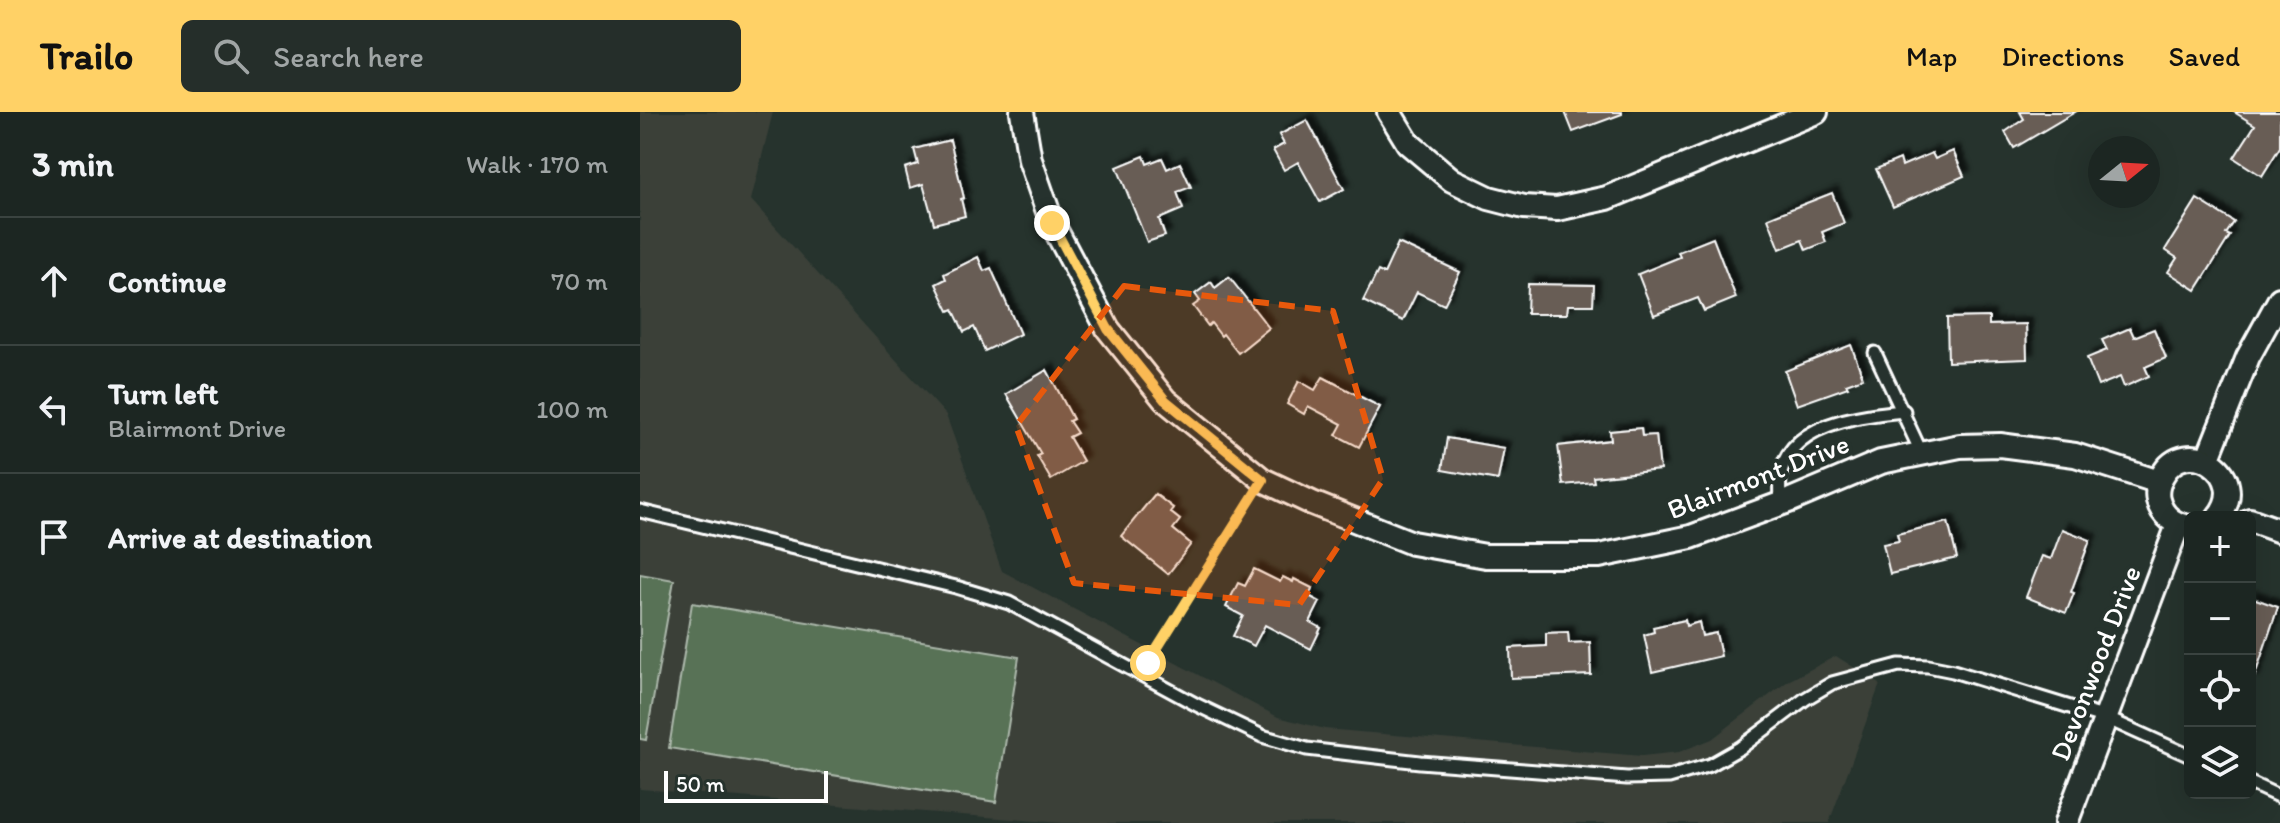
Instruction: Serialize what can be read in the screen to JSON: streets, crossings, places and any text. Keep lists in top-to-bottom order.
{
  "streets": {
    "street": ["Blairmont Drive", "Devonwood Drive"]
  },
  "scale_bar": "50 m",
  "north": "right",
  "page": {
    "header": "Trailo",
    "search": "Search here",
    "nav": ["Map", "Directions", "Saved"],
    "heading": ["3 min", "Walk · 170 m"],
    "list": [
      ["Continue", "70 m"],
      ["Turn left", "Blairmont Drive", "100 m"],
      "Arrive at destination"
    ],
    "map_buttons": ["+", "−"],
    "scale": "50 m"
  }
}
